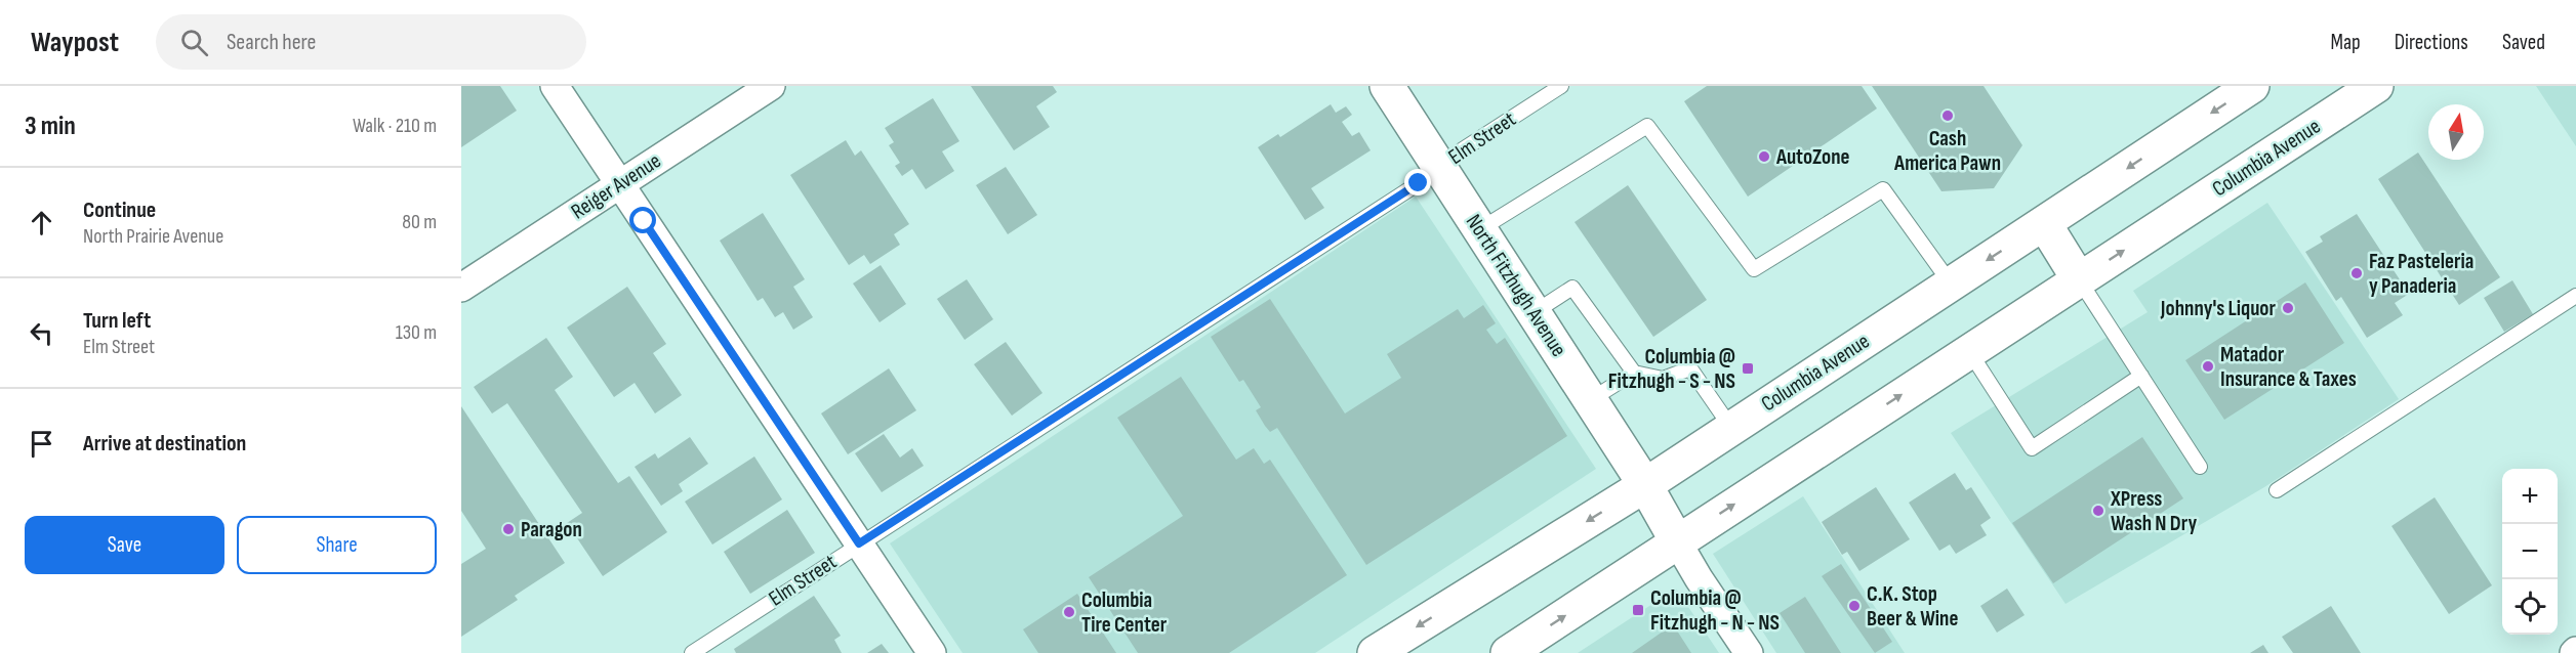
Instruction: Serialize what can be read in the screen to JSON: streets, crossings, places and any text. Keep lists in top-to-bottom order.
{
  "streets": {
    "main road": ["Columbia Avenue", "North Fitzhugh Avenue"],
    "street": ["Reiger Avenue"],
    "lane": ["Elm Street"]
  },
  "crossings": [
    ["Elm Street", "North Fitzhugh Avenue"],
    ["Columbia Avenue", "North Fitzhugh Avenue"]
  ],
  "places": {
    "other": [
      "Cash America Pawn",
      "AutoZone",
      "Faz Pasteleria y Panaderia",
      "Johnny's Liquor",
      "Matador Insurance & Taxes",
      "XPress Wash N Dry",
      "Paragon",
      "C.K. Stop Beer & Wine",
      "Columbia Tire Center"
    ],
    "transit": ["Columbia @ Fitzhugh - S - NS", "Columbia @ Fitzhugh - N - NS"]
  },
  "north": "top",
  "page": {
    "header": "Waypost",
    "search": "Search here",
    "nav": ["Map", "Directions", "Saved"],
    "heading": ["3 min", "Walk · 210 m"],
    "list": [
      ["Continue", "North Prairie Avenue", "80 m"],
      ["Turn left", "Elm Street", "130 m"],
      "Arrive at destination"
    ],
    "map_buttons": ["+", "−"],
    "buttons": ["Save", "Share"]
  }
}
